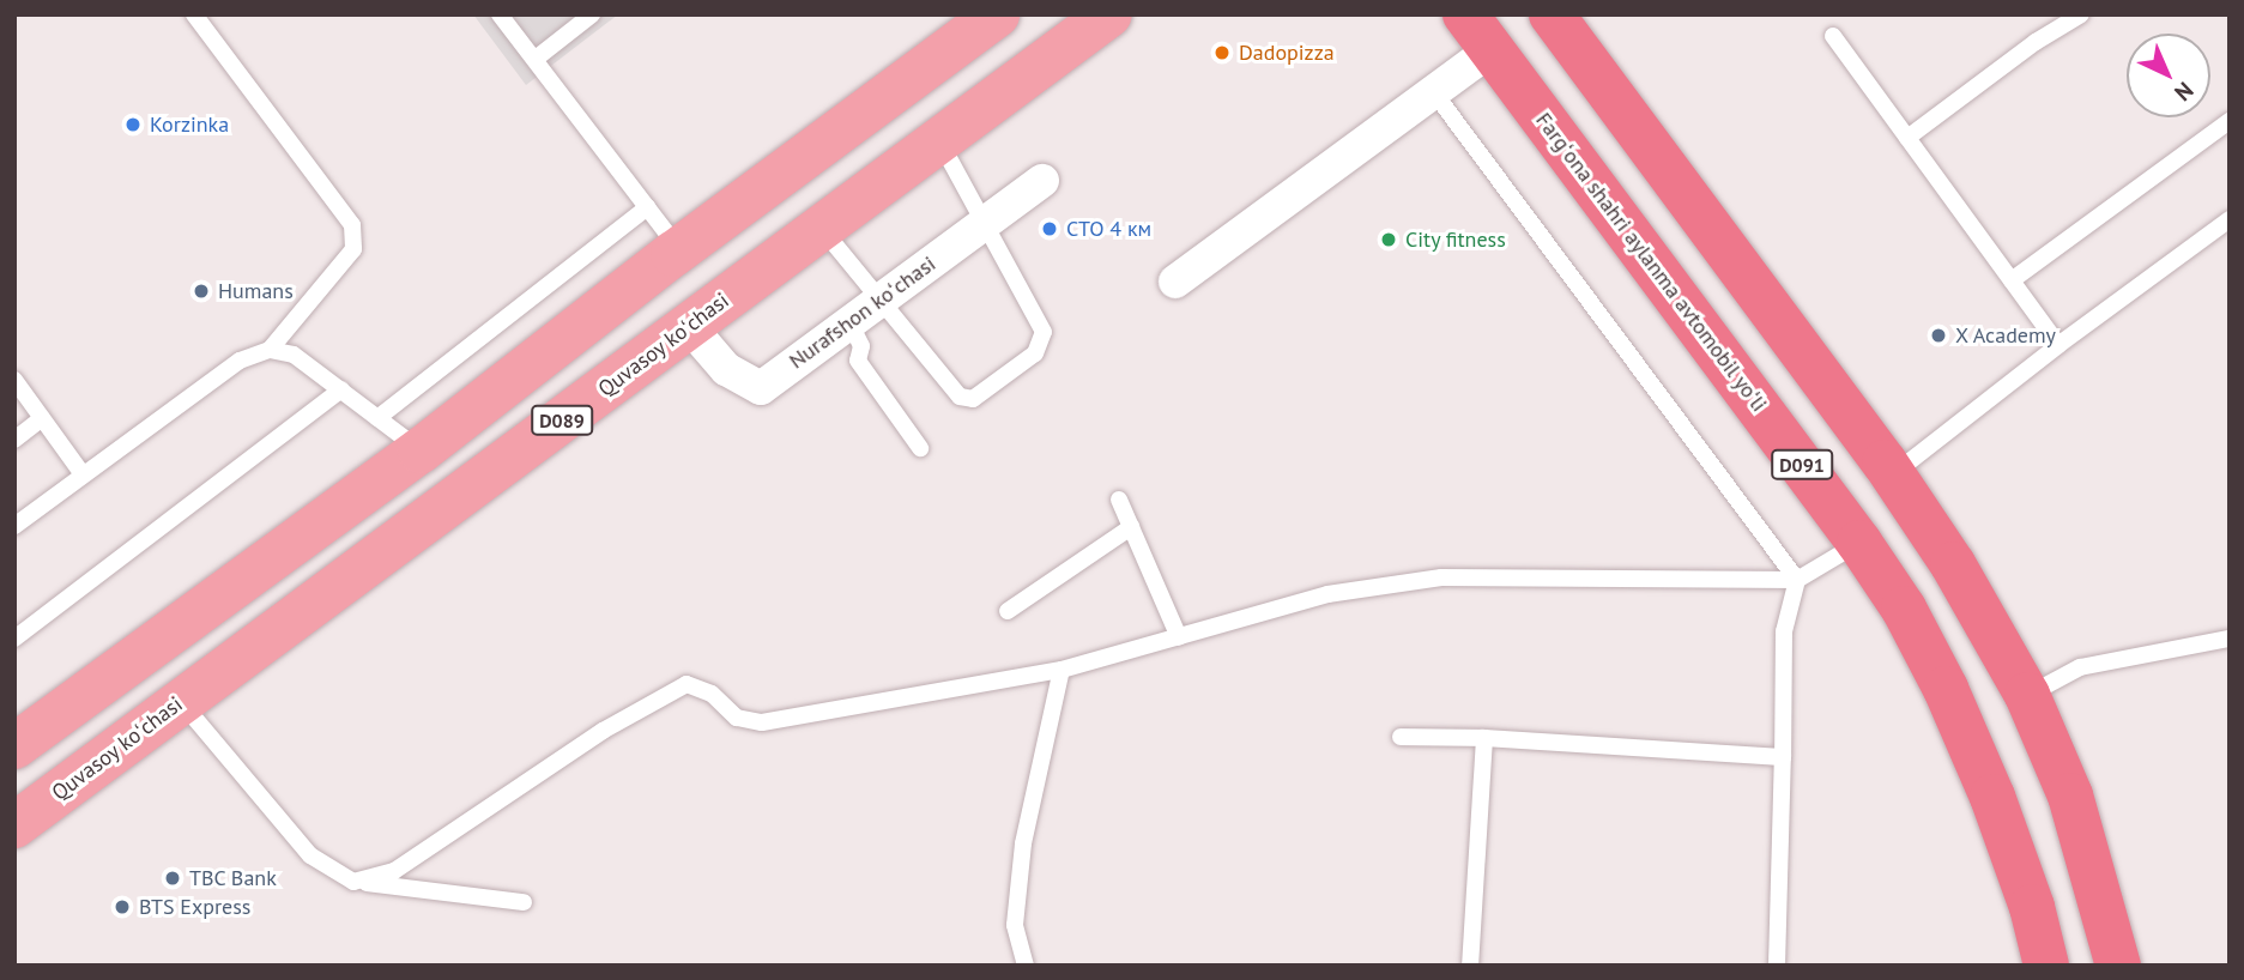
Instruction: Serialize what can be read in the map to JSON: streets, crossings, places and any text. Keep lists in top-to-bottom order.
{
  "streets": {
    "highway": ["Fargʻona shahri aylanma avtomobil yoʻli", "D091"],
    "main road": ["Quvasoy koʻchasi", "D089"],
    "street": ["Nurafshon koʻchasi"]
  },
  "crossings": [
    ["Nurafshon koʻchasi", "Quvasoy koʻchasi"]
  ],
  "places": [
    "Dadopizza",
    "Korzinka",
    "СТО 4 км",
    "City fitness",
    "Humans",
    "X Academy",
    "TBC Bank",
    "BTS Express"
  ],
  "north": "bottom right"
}
